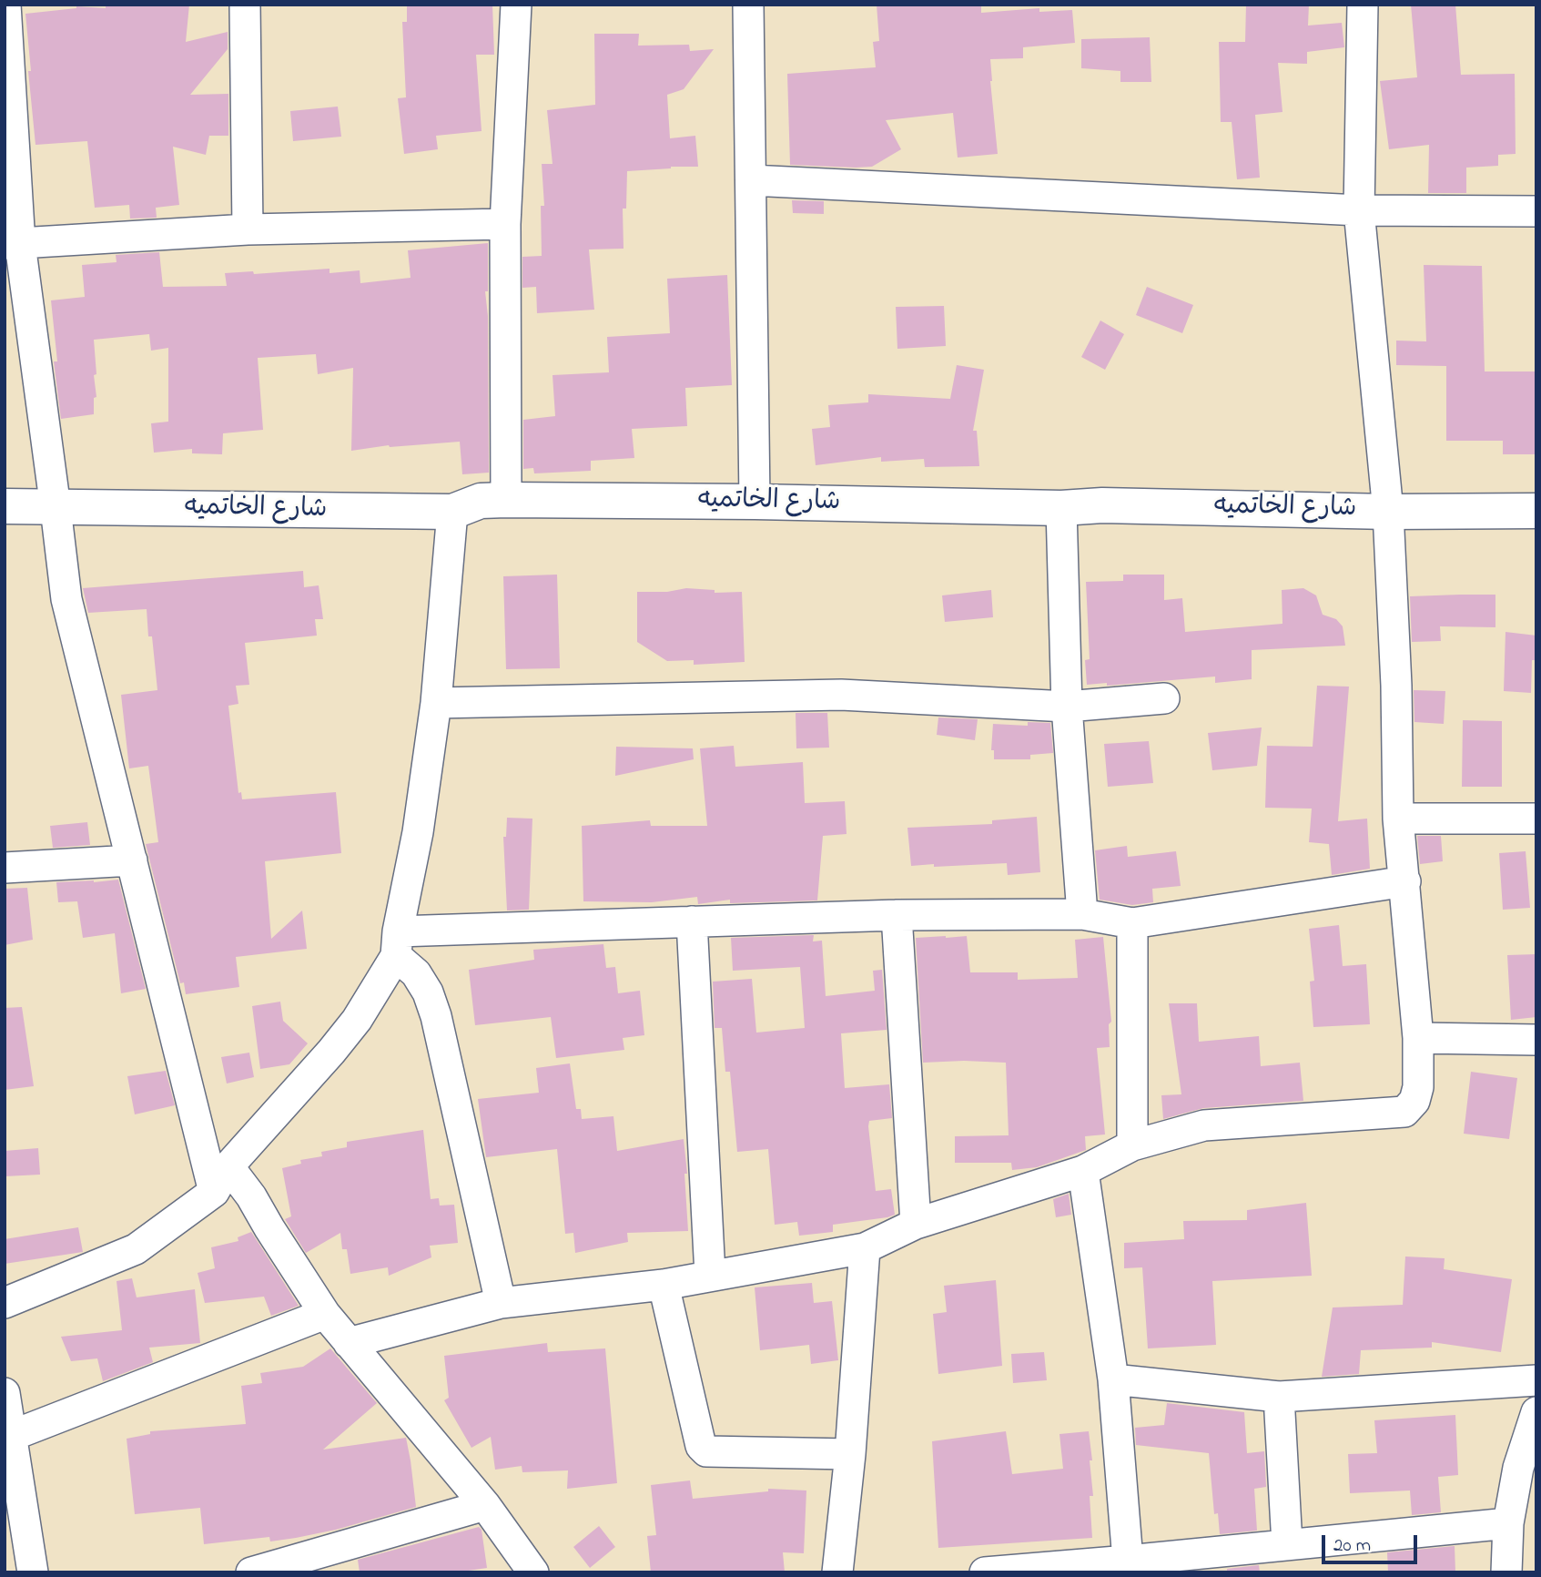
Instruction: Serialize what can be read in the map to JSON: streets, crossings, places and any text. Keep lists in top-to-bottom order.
{
  "streets": {
    "street": ["شارع الخاتميه"]
  },
  "scale_bar": "20 m"
}
